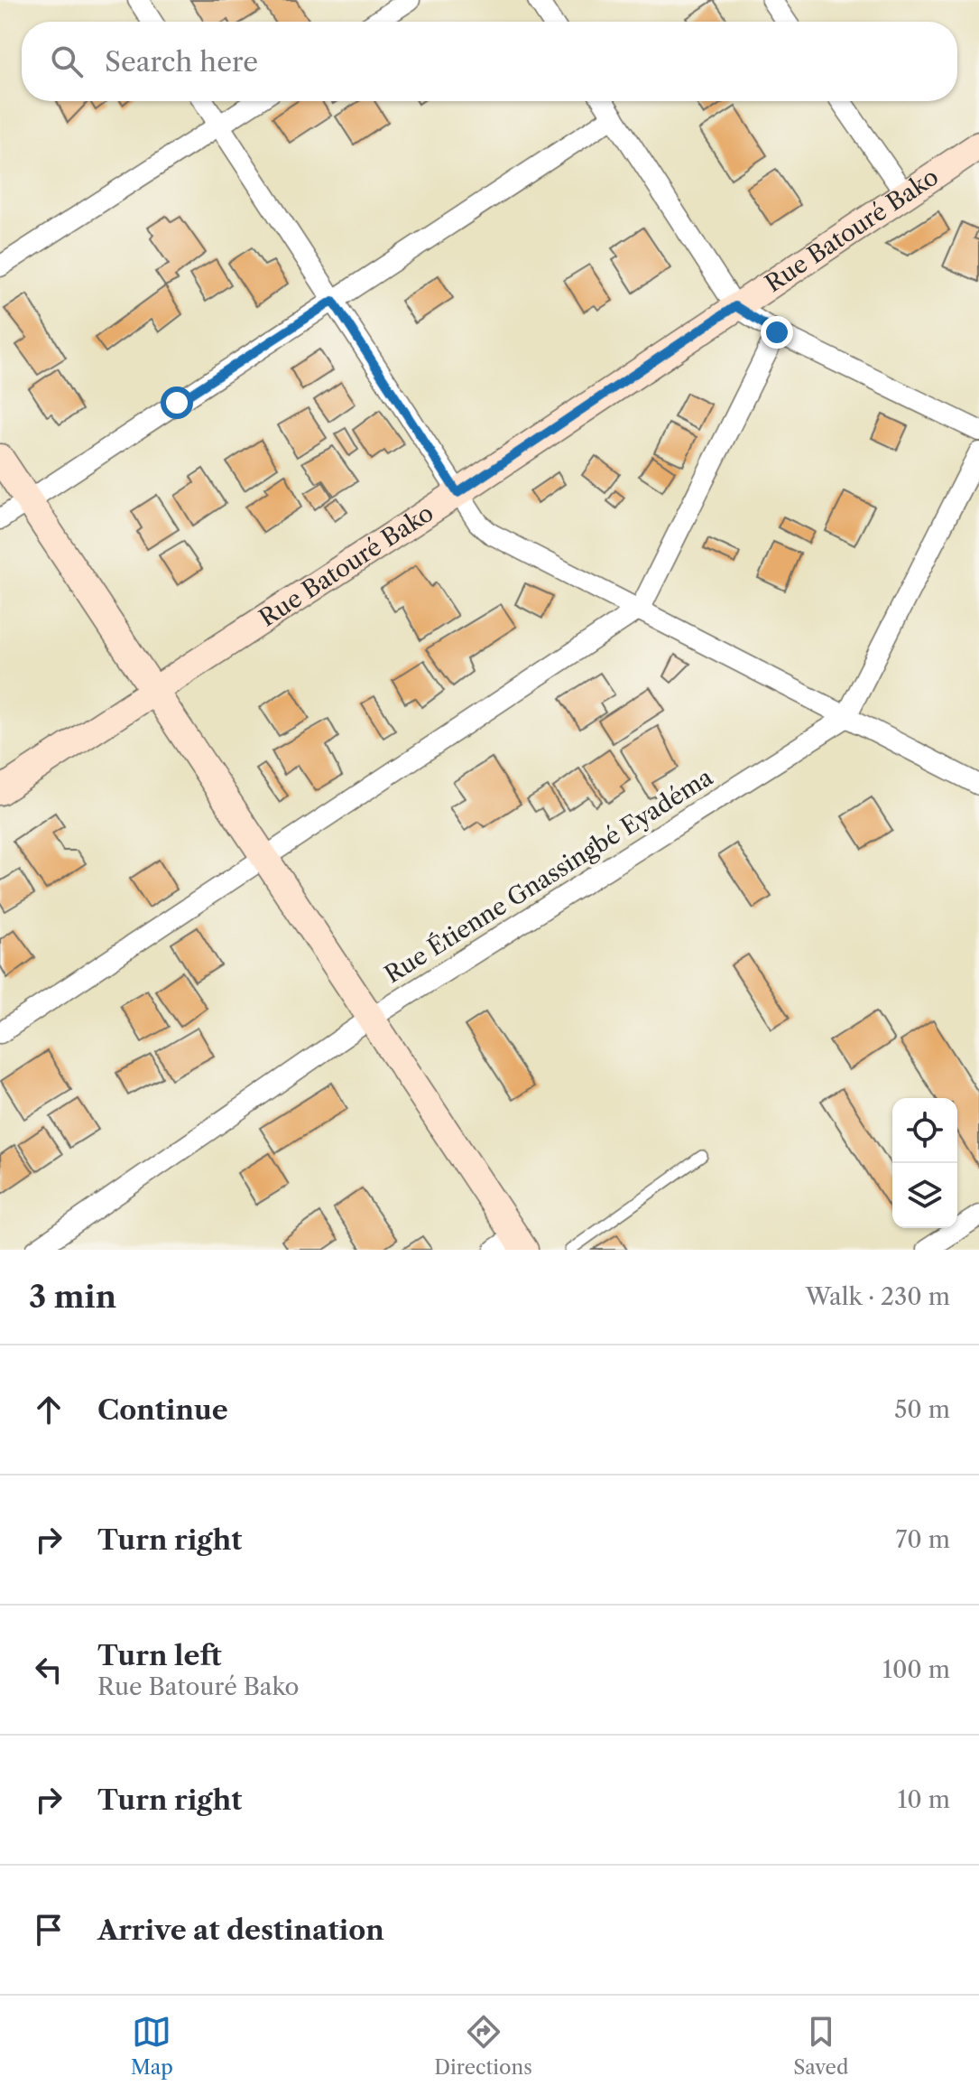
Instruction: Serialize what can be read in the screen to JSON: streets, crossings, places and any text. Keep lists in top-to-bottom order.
{
  "streets": {
    "main road": ["Rue Batouré Bako"],
    "street": ["Rue Étienne Gnassingbé Eyadéma"]
  },
  "page": {
    "search": "Search here",
    "heading": ["3 min", "Walk · 230 m"],
    "list": [
      ["Continue", "50 m"],
      ["Turn right", "70 m"],
      ["Turn left", "Rue Batouré Bako", "100 m"],
      ["Turn right", "10 m"],
      "Arrive at destination"
    ],
    "nav": ["Map", "Directions", "Saved"]
  }
}
